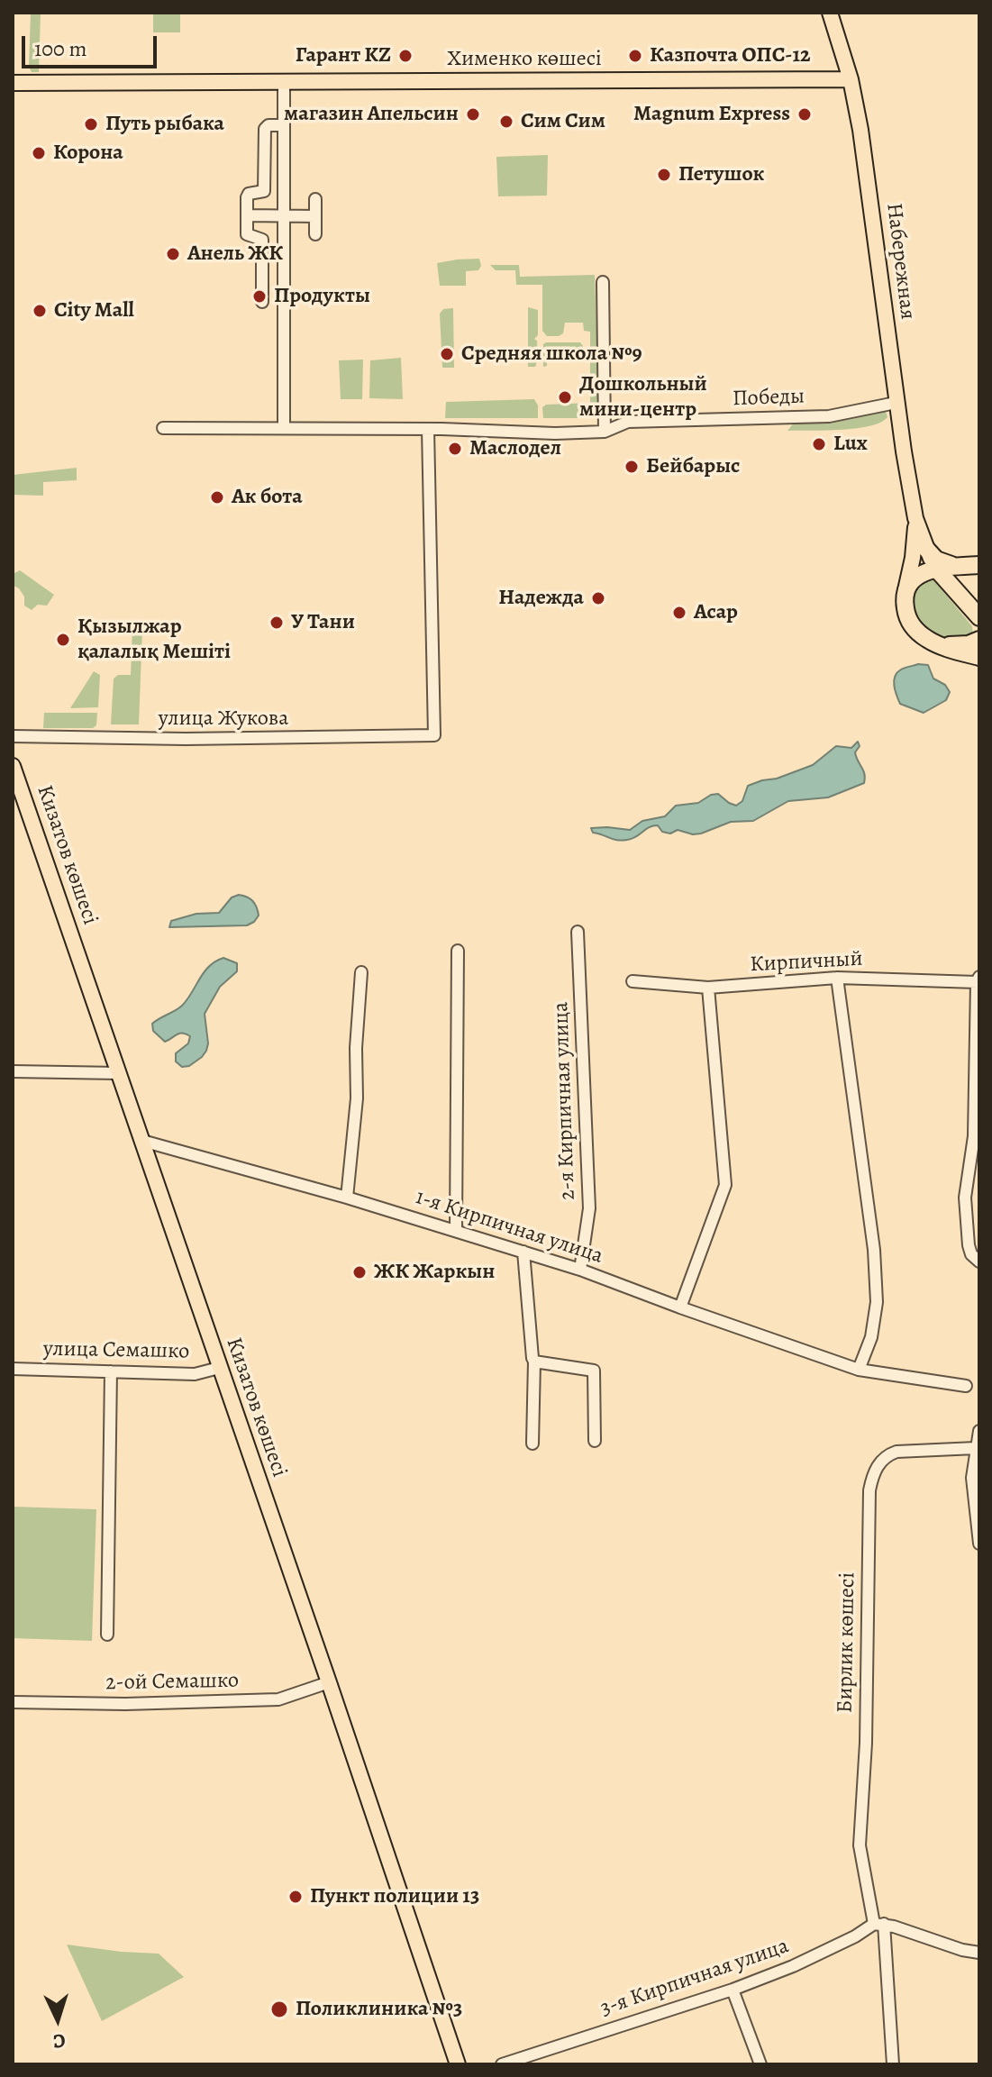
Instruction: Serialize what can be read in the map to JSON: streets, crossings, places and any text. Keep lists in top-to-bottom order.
{
  "streets": {
    "main road": ["Хименко көшесі", "Набережная", "Кизатов көшесі"],
    "street": [
      "Победы",
      "улица Жукова",
      "Кирпичный",
      "2-я Кирпичная улица",
      "1-я Кирпичная улица",
      "улица Семашко",
      "Бирлик көшесі",
      "2-ой Семашко",
      "3-я Кирпичная улица"
    ]
  },
  "crossings": [
    ["Хименко көшесі", "Набережная"],
    ["Набережная", "Победы"],
    ["Победы", "улица Жукова"],
    ["Кизатов көшесі", "1-я Кирпичная улица"],
    ["Кизатов көшесі", "улица Семашко"],
    ["Кизатов көшесі", "2-ой Семашко"],
    ["2-я Кирпичная улица", "1-я Кирпичная улица"],
    ["Бирлик көшесі", "3-я Кирпичная улица"]
  ],
  "places": [
    "Гарант KZ",
    "Казпочта ОПС-12",
    "магазин Апельсин",
    "Magnum Express",
    "Сим Сим",
    "Путь рыбака",
    "Корона",
    "Петушок",
    "Анель ЖК",
    "Продукты",
    "City Mall",
    "Средняя школа №9",
    "Дошкольный мини-центр",
    "Lux",
    "Маслодел",
    "Бейбарыс",
    "Ак бота",
    "Надежда",
    "Асар",
    "У Тани",
    "Қызылжар қалалық Мешіті",
    "ЖК Жаркын",
    "Пункт полиции 13",
    "Поликлиника №3"
  ],
  "scale_bar": "100 m",
  "north": "bottom"
}
